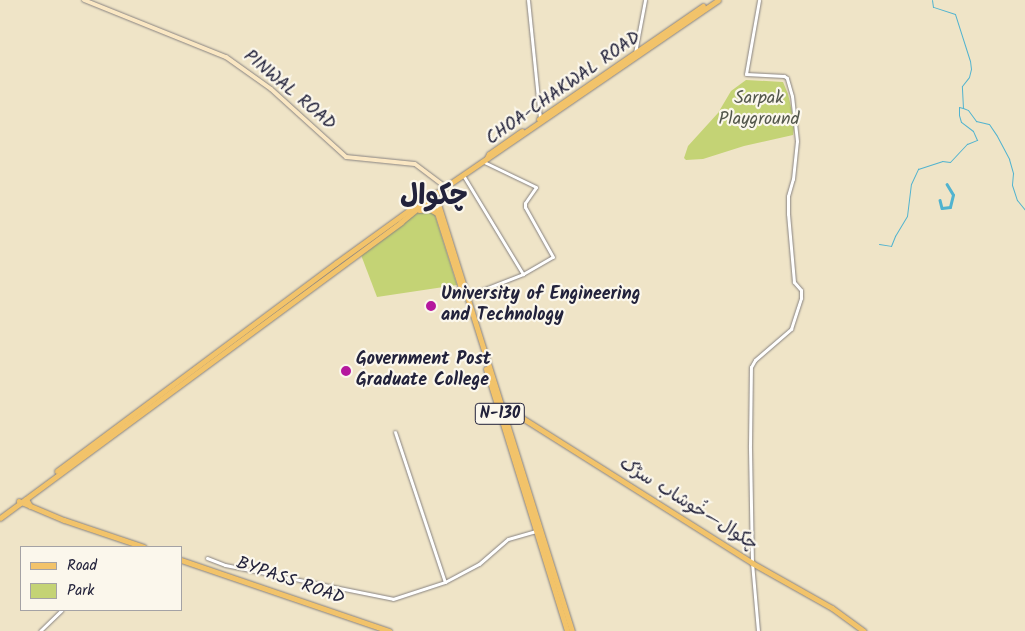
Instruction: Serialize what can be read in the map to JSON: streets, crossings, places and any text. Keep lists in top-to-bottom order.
{
  "streets": {
    "highway": ["CHOA-CHAKWAL ROAD", "N-130", "چکوال—خُوشاب سڑک"],
    "main road": ["PINWAL ROAD", "BYPASS ROAD"]
  },
  "crossings": [
    ["CHOA-CHAKWAL ROAD", "PINWAL ROAD"],
    ["CHOA-CHAKWAL ROAD", "N-130"],
    ["N-130", "چکوال—خُوشاب سڑک"]
  ],
  "districts": ["چکوال"],
  "parks": ["Sarpak Playground"],
  "places": ["University of Engineering and Technology", "Government Post Graduate College"],
  "legend": ["Road", "Park"]
}
